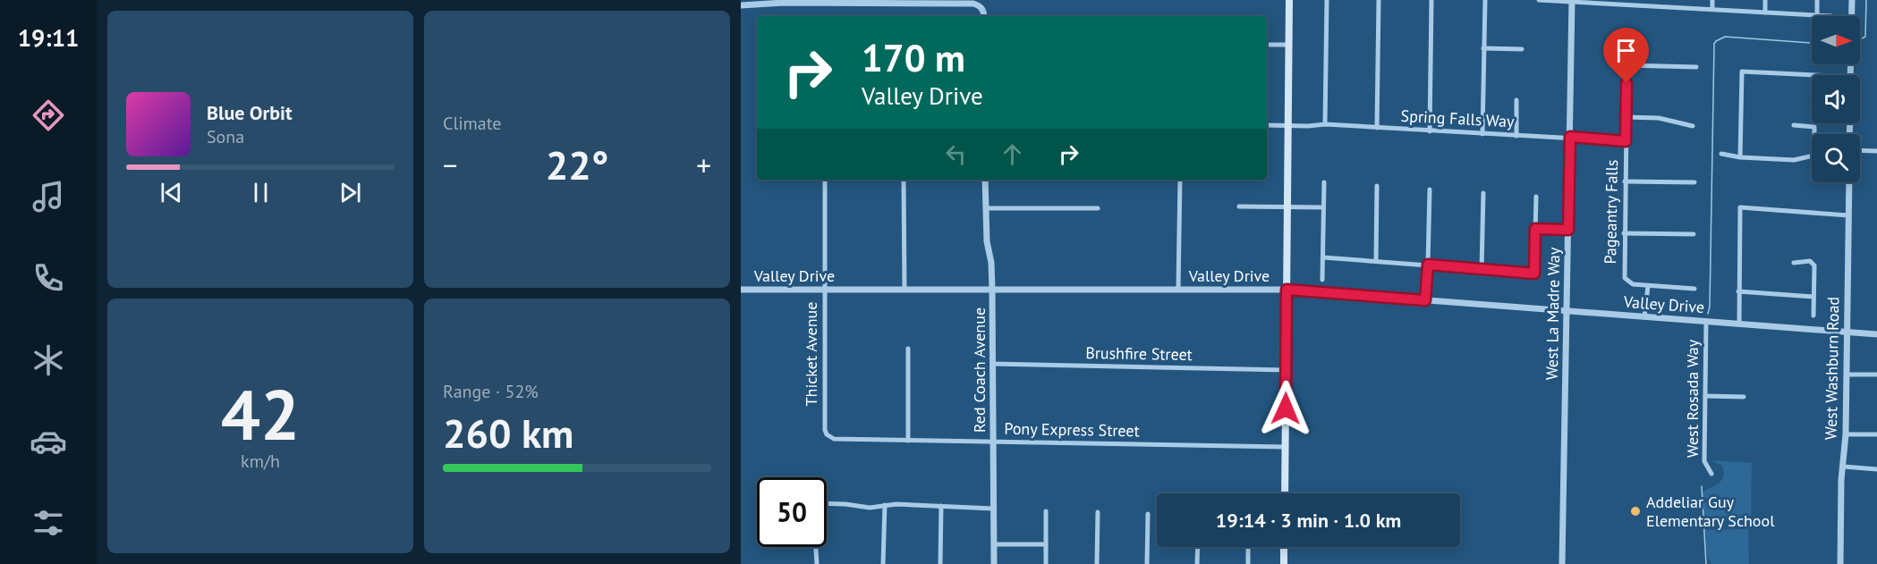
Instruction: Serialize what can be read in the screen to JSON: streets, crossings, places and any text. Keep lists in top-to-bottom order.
{
  "streets": {
    "street": [
      "Spring Falls Way",
      "Pageantry Falls",
      "Valley Drive",
      "West La Madre Way",
      "Thicket Avenue",
      "Brushfire Street",
      "West Washburn Road",
      "Red Coach Avenue",
      "West Rosada Way",
      "Pony Express Street"
    ]
  },
  "crossings": [
    ["Spring Falls Way", "Pageantry Falls"],
    ["Spring Falls Way", "West La Madre Way"],
    ["Valley Drive", "West La Madre Way"],
    ["Valley Drive", "Thicket Avenue"],
    ["Valley Drive", "West Washburn Road"],
    ["Valley Drive", "Red Coach Avenue"],
    ["Valley Drive", "West Rosada Way"],
    ["Thicket Avenue", "Pony Express Street"],
    ["Brushfire Street", "Red Coach Avenue"],
    ["Red Coach Avenue", "Pony Express Street"]
  ],
  "places": ["Addeliar Guy Elementary School"],
  "north": "right",
  "page": {
    "tabs": "19:11",
    "tile": [
      "Climate",
      ["42", "km/h"],
      ["Range · 52%", "260 km"]
    ],
    "turn": ["170 m", "Valley Drive"],
    "song": ["Blue Orbit", "Sona"],
    "heat": ["−", "22°", "+"],
    "limit": "50",
    "trip": "19:14 · 3 min · 1.0 km"
  }
}
